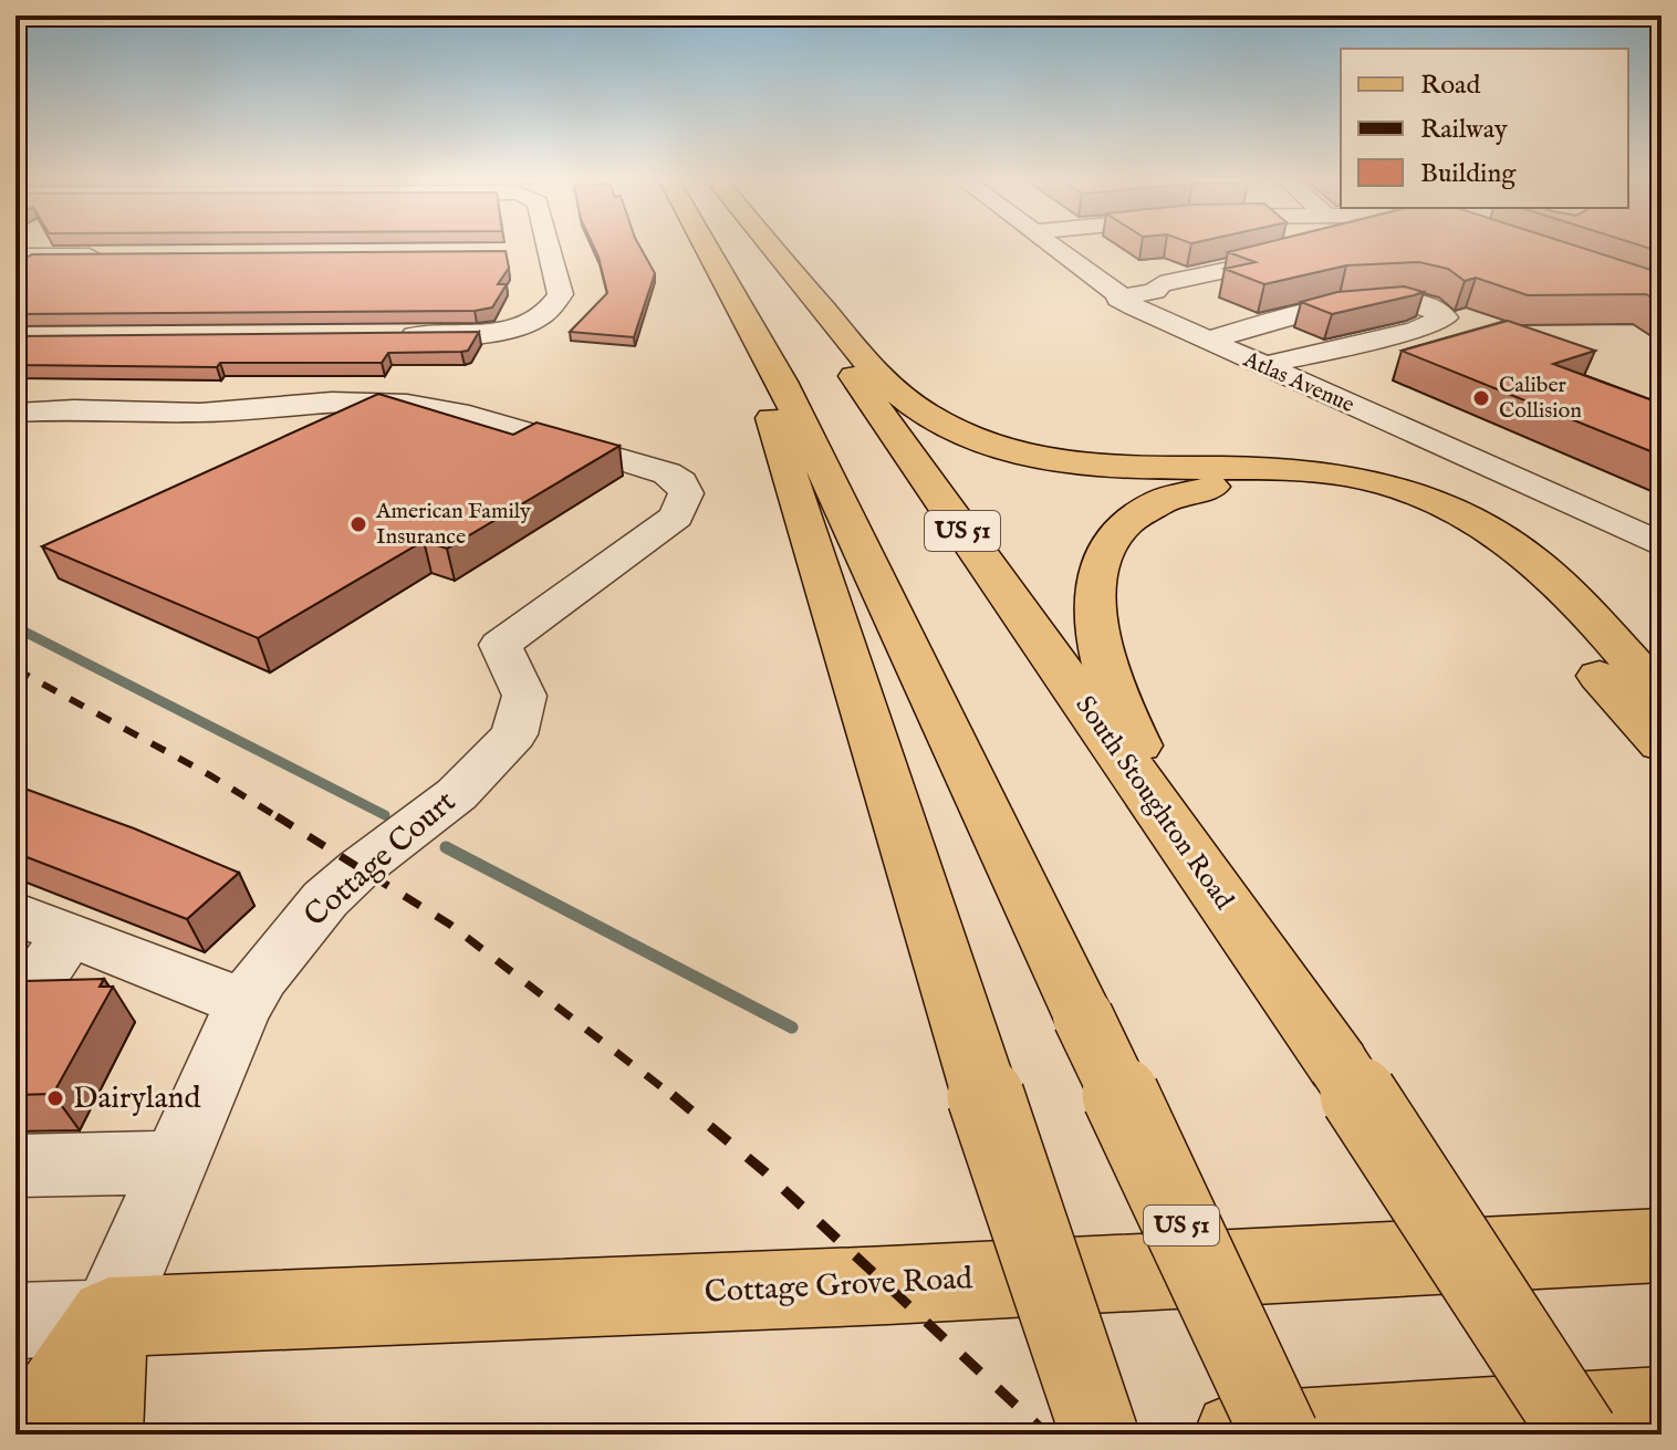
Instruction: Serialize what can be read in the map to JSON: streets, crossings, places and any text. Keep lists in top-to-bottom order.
{
  "streets": {
    "main road": ["US 51", "South Stoughton Road", "Cottage Grove Road"],
    "street": ["Atlas Avenue", "Cottage Court"]
  },
  "crossings": [
    ["Cottage Court", "Cottage Grove Road"]
  ],
  "places": ["Caliber Collision", "American Family Insurance", "Dairyland"],
  "legend": ["Road", "Railway", "Building"]
}
